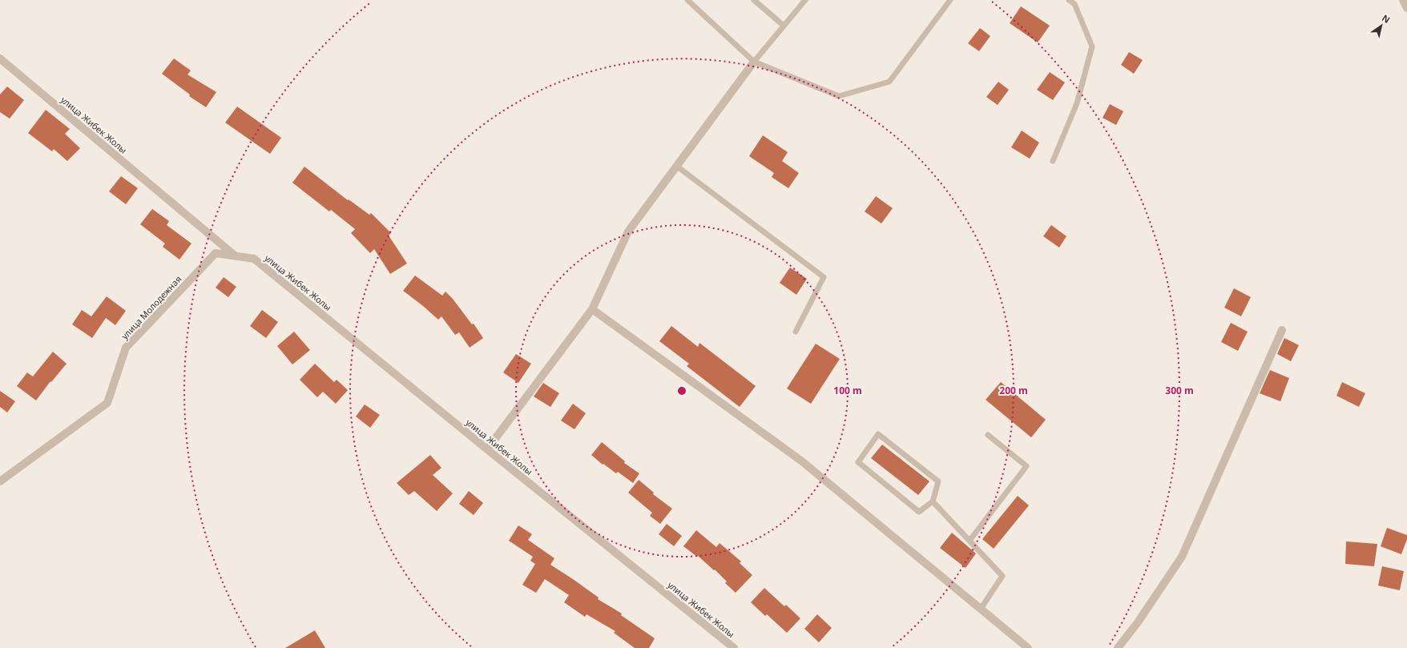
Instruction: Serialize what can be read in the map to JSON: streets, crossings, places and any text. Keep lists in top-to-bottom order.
{
  "streets": {
    "street": ["улица Жибек Жолы", "улица Молодежная"]
  },
  "crossings": [
    ["улица Жибек Жолы", "улица Молодежная"]
  ],
  "north": "top right",
  "rings": ["100 m", "200 m", "300 m"]
}
